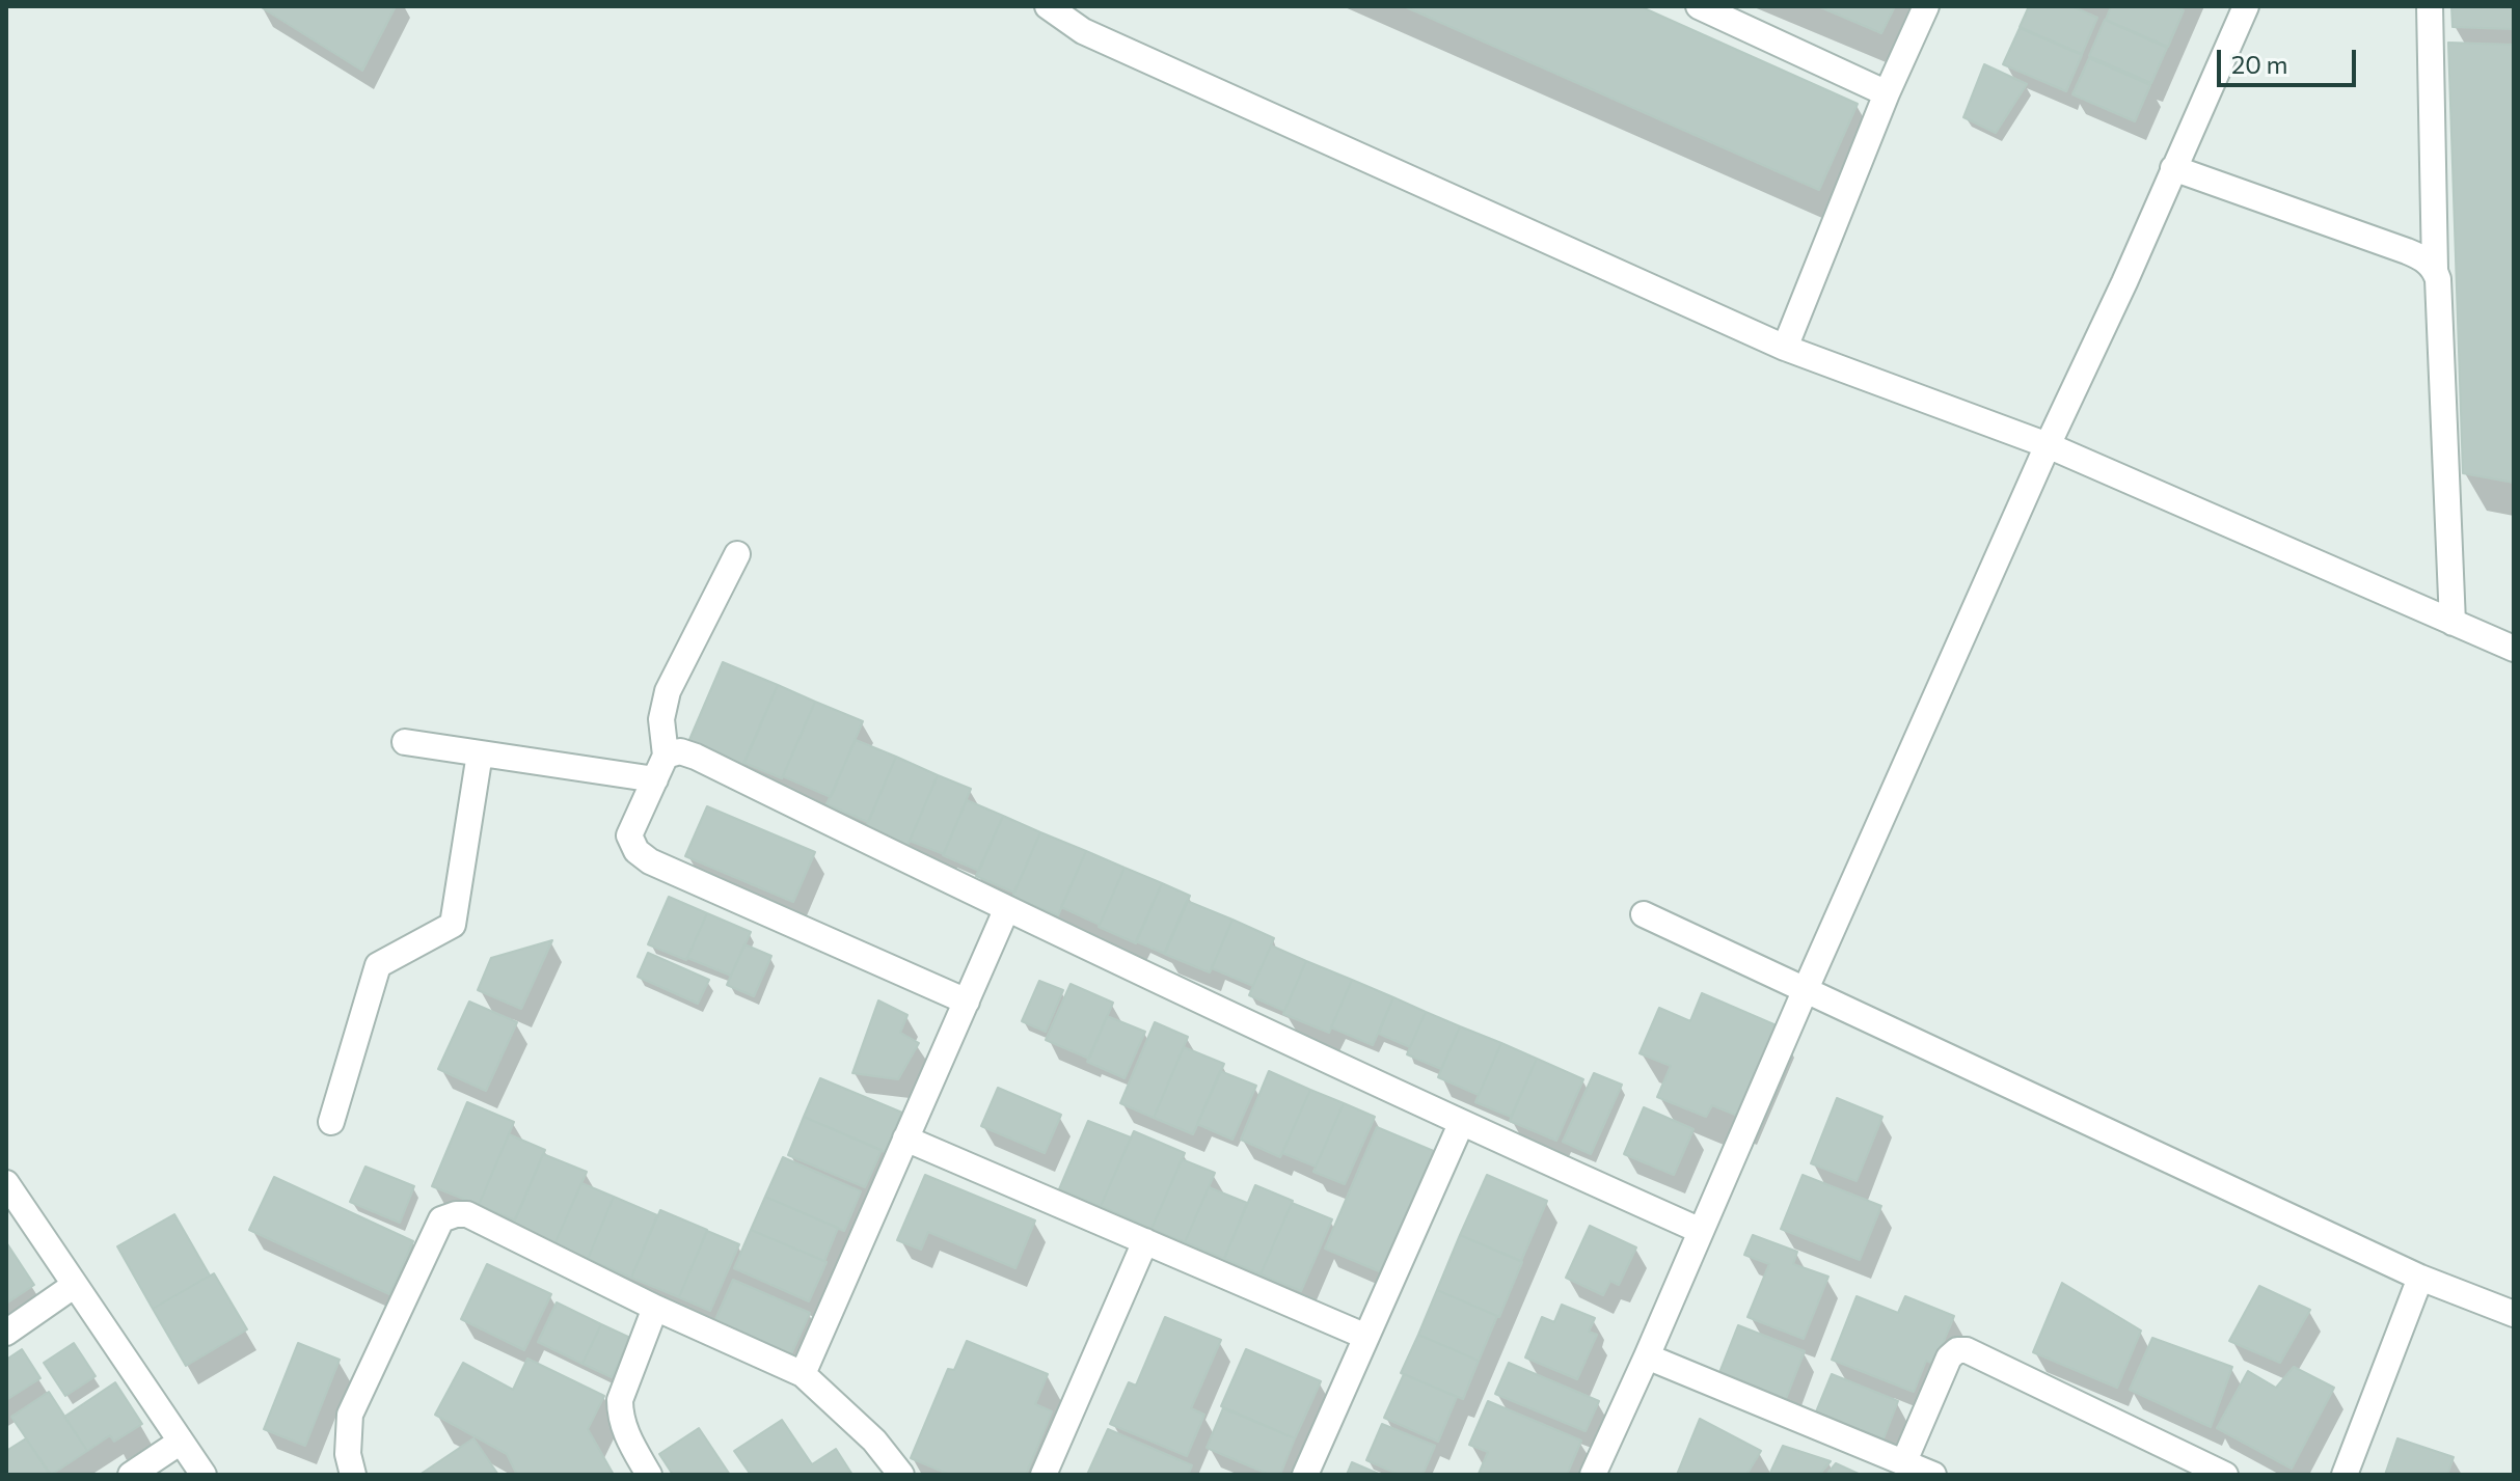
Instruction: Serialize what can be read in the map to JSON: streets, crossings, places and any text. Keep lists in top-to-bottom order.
{
  "scale_bar": "20 m"
}
